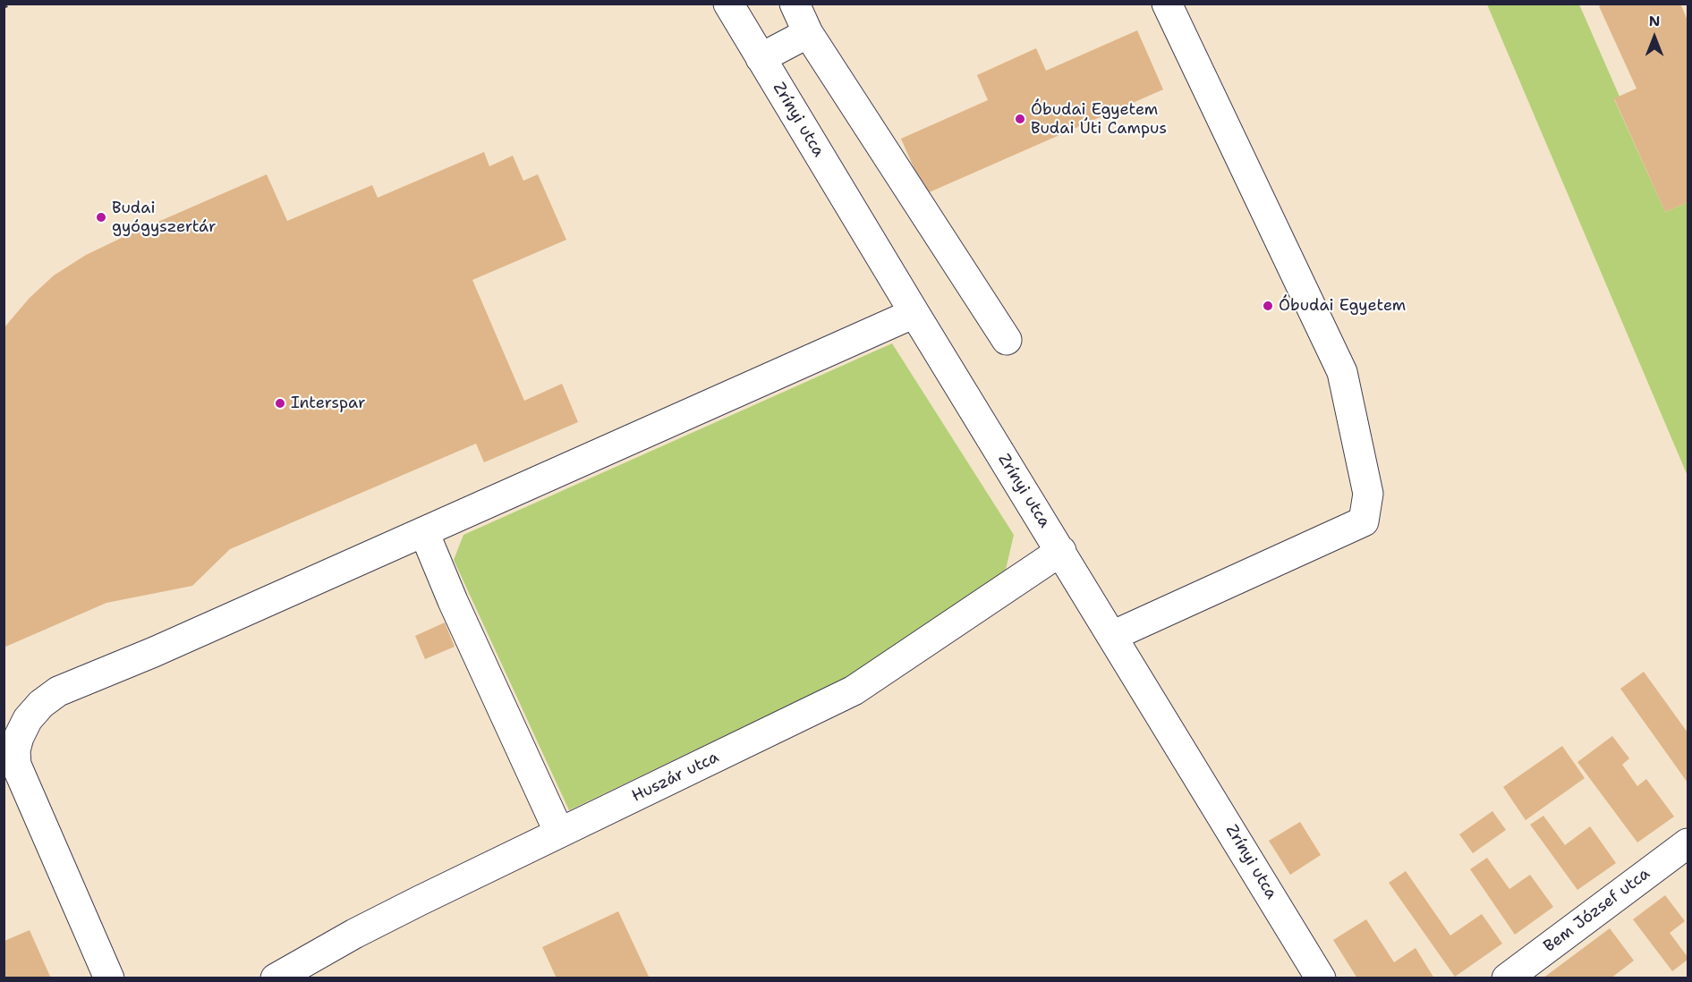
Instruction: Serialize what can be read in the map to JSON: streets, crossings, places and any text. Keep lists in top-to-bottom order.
{
  "streets": {
    "street": ["Zrínyi utca", "Huszár utca", "Bem József utca"]
  },
  "crossings": [
    ["Zrínyi utca", "Huszár utca"]
  ],
  "places": [
    "Óbudai Egyetem Budai Úti Campus",
    "Budai gyógyszertár",
    "Óbudai Egyetem",
    "Interspar"
  ],
  "north": "top"
}
